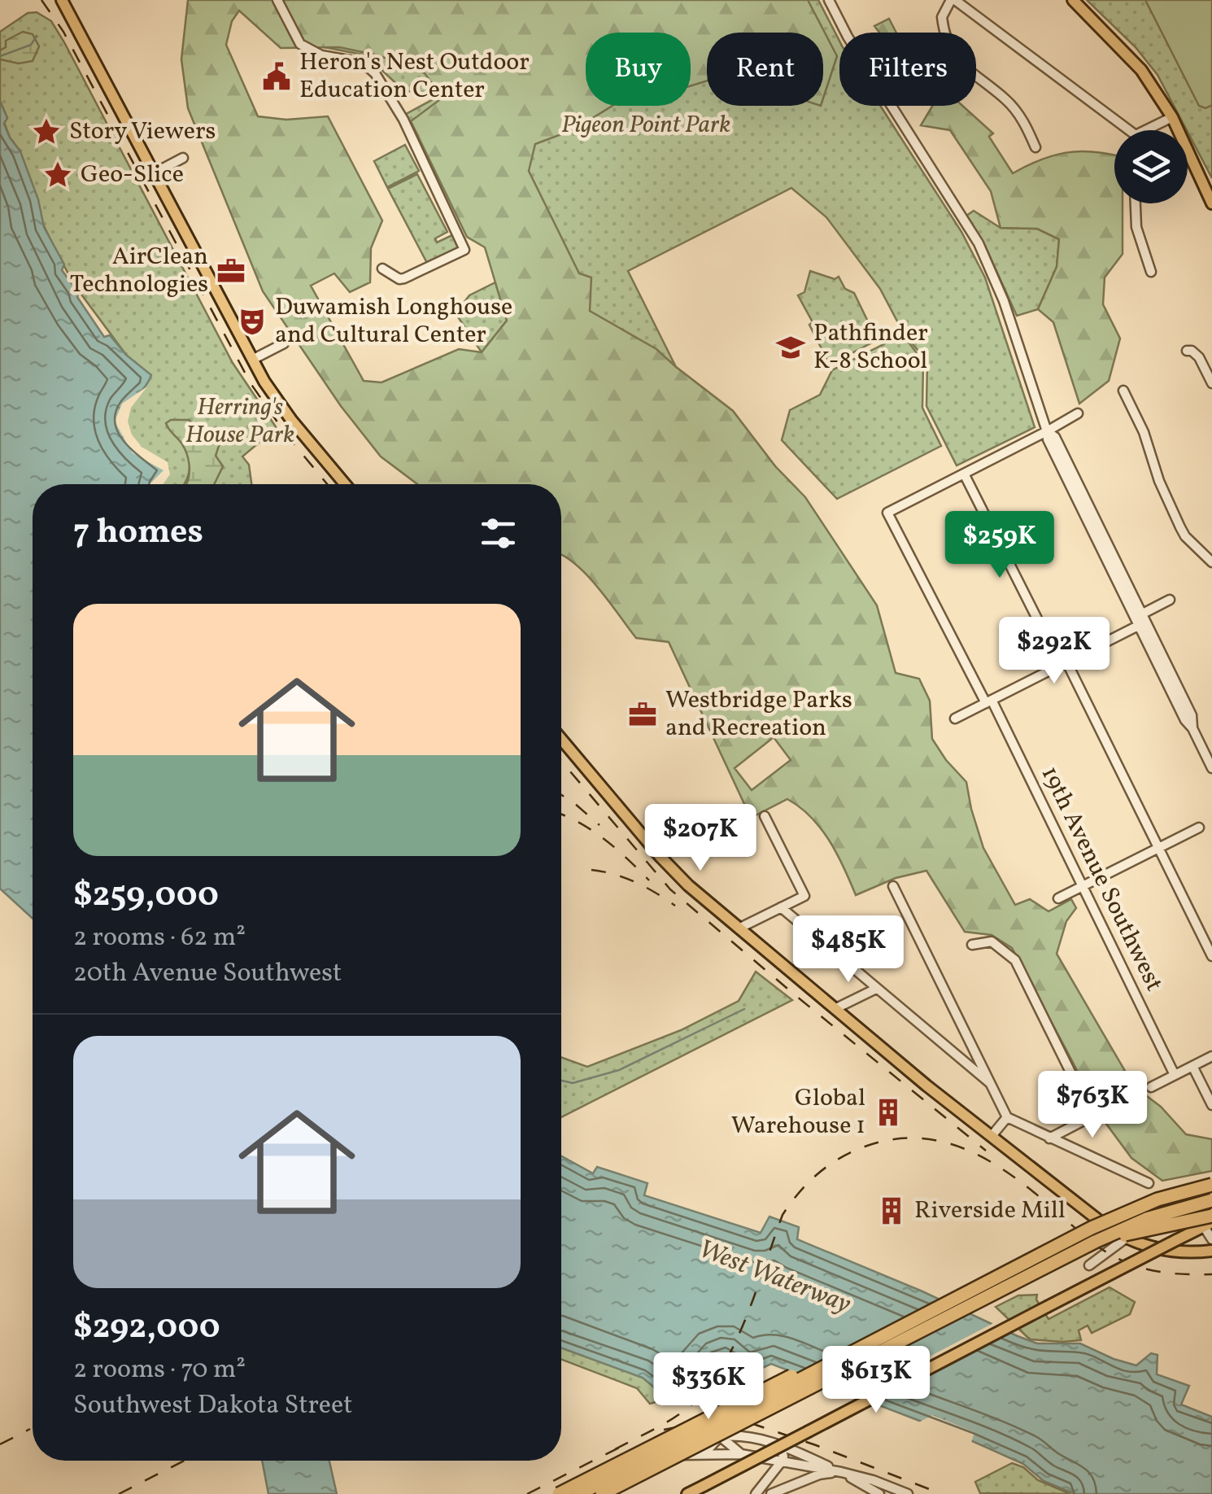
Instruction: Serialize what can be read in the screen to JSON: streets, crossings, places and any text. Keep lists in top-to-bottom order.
{
  "streets": {
    "street": ["19th Avenue Southwest"]
  },
  "water": ["West Waterway"],
  "parks": ["Pigeon Point Park", "Herring's House Park"],
  "places": {
    "public building": ["Heron's Nest Outdoor Education Center"],
    "place": ["Story Viewers", "Geo-Slice"],
    "office": ["AirClean Technologies", "Westbridge Parks and Recreation"],
    "theatre": ["Duwamish Longhouse and Cultural Center"],
    "school or university": ["Pathfinder K-8 School"],
    "building": ["Global Warehouse 1", "Riverside Mill"]
  },
  "page": {
    "chip": ["Buy", "Rent", "Filters"],
    "heading": "7 homes",
    "price": [
      "$259K",
      "$292K",
      "$207K",
      "$485K",
      "$763K",
      "$613K",
      "$336K"
    ],
    "list": [
      {
        "name": "$259,000",
        "note": "2 rooms · 62 m² · 20th Avenue Southwest"
      },
      {
        "name": "$292,000",
        "note": "2 rooms · 70 m² · Southwest Dakota Street"
      }
    ]
  }
}
